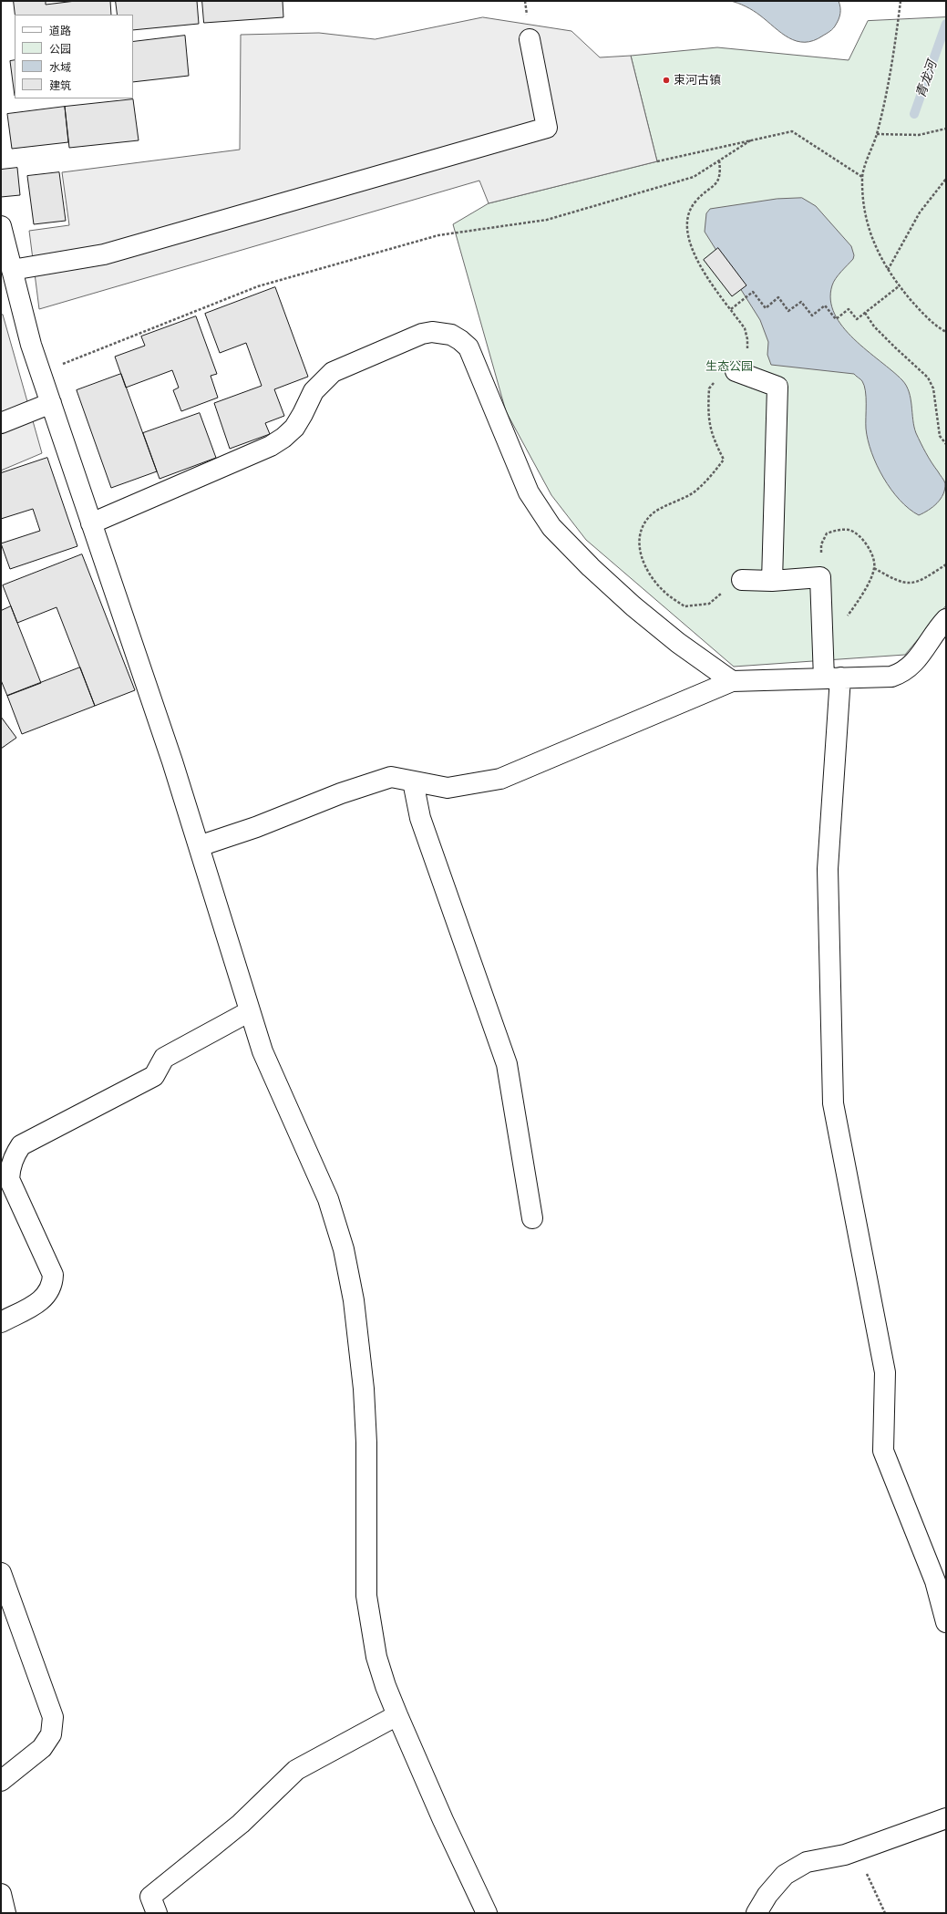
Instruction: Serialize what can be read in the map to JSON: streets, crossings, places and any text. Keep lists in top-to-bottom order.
{
  "water": ["青龙河"],
  "parks": ["生态公园"],
  "places": ["束河古镇"],
  "legend": [
    "道路",
    "公园",
    "水域",
    "建筑"
  ]
}
